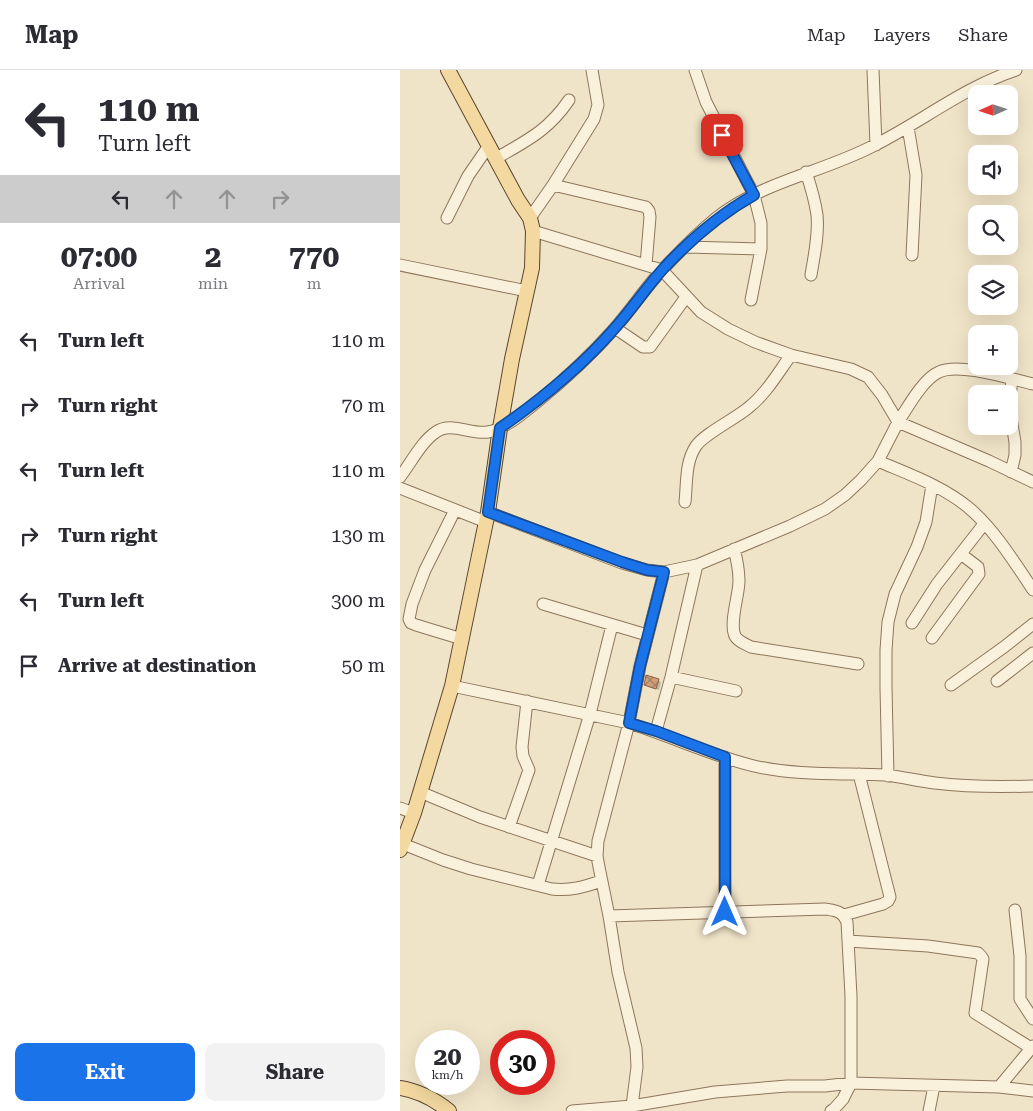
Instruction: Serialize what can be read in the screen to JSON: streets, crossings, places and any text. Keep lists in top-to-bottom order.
{
  "north": "left",
  "page": {
    "header": "Map",
    "nav": ["Map", "Layers", "Share"],
    "turn": ["110 m", "Turn left"],
    "map_buttons": ["+", "−"],
    "eta": [
      "07:00",
      "Arrival",
      "2",
      "min",
      "770",
      "m"
    ],
    "list": [
      {
        "name": "Turn left",
        "value": "110 m"
      },
      {
        "name": "Turn right",
        "value": "70 m"
      },
      {
        "name": "Turn left",
        "value": "110 m"
      },
      {
        "name": "Turn right",
        "value": "130 m"
      },
      {
        "name": "Turn left",
        "value": "300 m"
      },
      {
        "name": "Arrive at destination",
        "value": "50 m"
      }
    ],
    "speed": "20 km/h",
    "limit": "30",
    "buttons": ["Exit", "Share"]
  }
}
